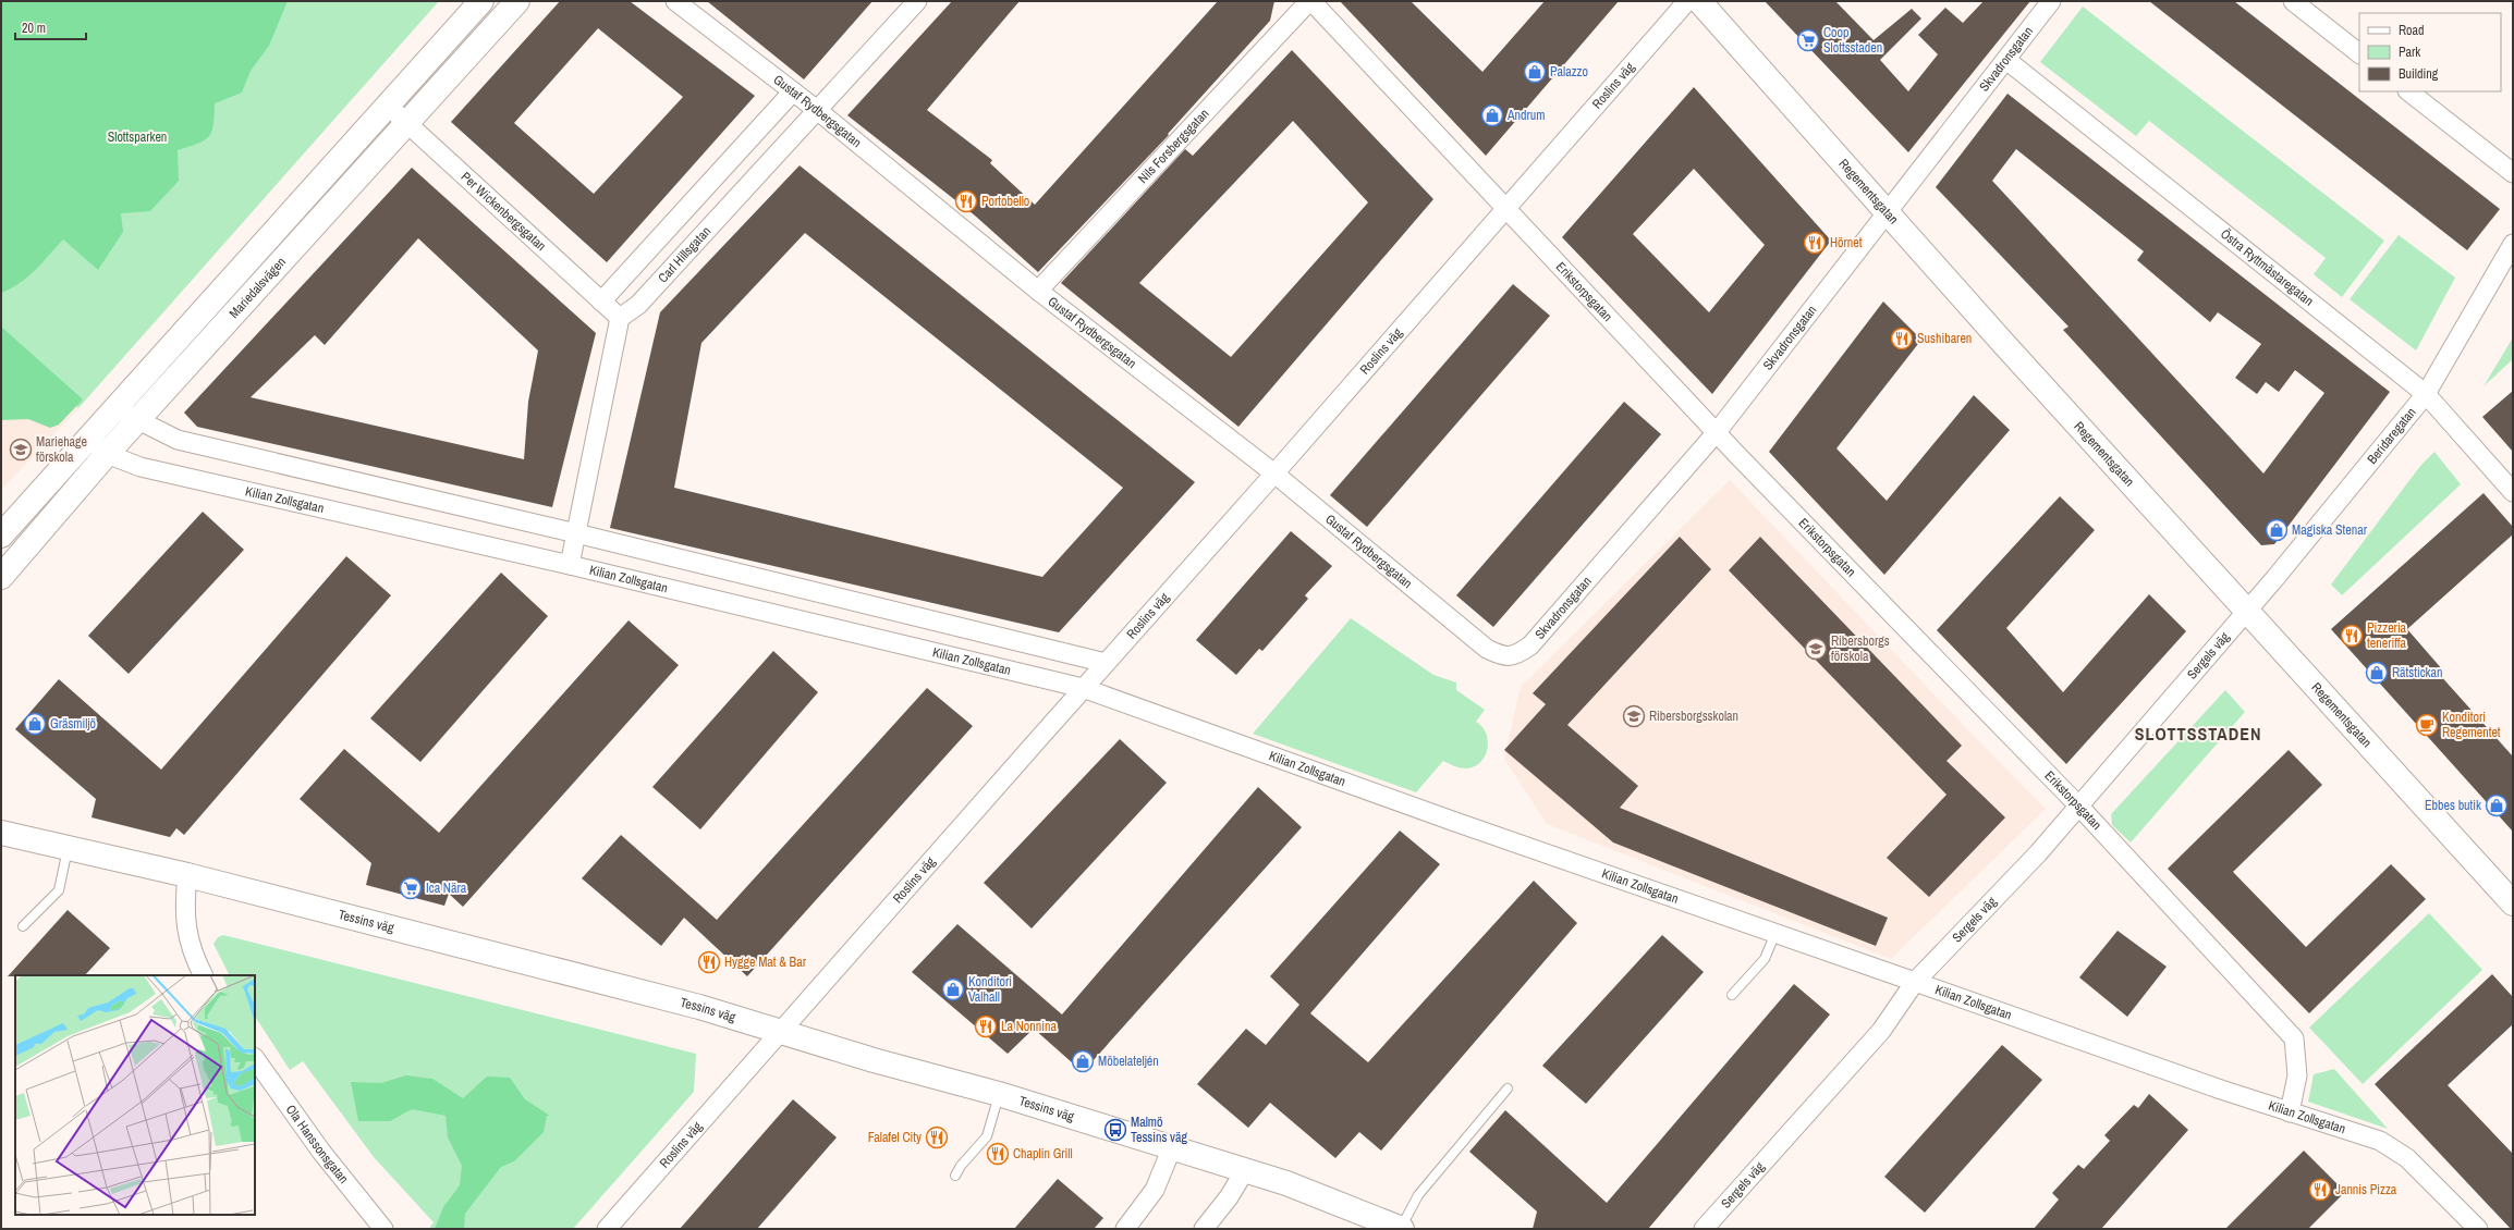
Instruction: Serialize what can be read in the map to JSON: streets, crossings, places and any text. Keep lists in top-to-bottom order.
{
  "streets": {
    "street": [
      "Skvadronsgatan",
      "Roslins väg",
      "Gustaf Rydbergsgatan",
      "Nils Forsbergsgatan",
      "Regementsgatan",
      "Per Wickenbergsgatan",
      "Carl Hillsgatan",
      "Östra Ryttmästaregatan",
      "Mariedalsvägen",
      "Erikstorpsgatan",
      "Beridaregatan",
      "Kilian Zollsgatan",
      "Sergels väg",
      "Tessins väg",
      "Ola Hanssonsgatan"
    ]
  },
  "crossings": [
    ["Skvadronsgatan", "Gustaf Rydbergsgatan"],
    ["Skvadronsgatan", "Regementsgatan"],
    ["Skvadronsgatan", "Östra Ryttmästaregatan"],
    ["Skvadronsgatan", "Erikstorpsgatan"],
    ["Roslins väg", "Gustaf Rydbergsgatan"],
    ["Roslins väg", "Erikstorpsgatan"],
    ["Roslins väg", "Kilian Zollsgatan"],
    ["Roslins väg", "Tessins väg"],
    ["Gustaf Rydbergsgatan", "Nils Forsbergsgatan"],
    ["Gustaf Rydbergsgatan", "Carl Hillsgatan"],
    ["Nils Forsbergsgatan", "Erikstorpsgatan"],
    ["Regementsgatan", "Beridaregatan"],
    ["Regementsgatan", "Sergels väg"],
    ["Per Wickenbergsgatan", "Carl Hillsgatan"],
    ["Per Wickenbergsgatan", "Mariedalsvägen"],
    ["Östra Ryttmästaregatan", "Beridaregatan"],
    ["Mariedalsvägen", "Kilian Zollsgatan"],
    ["Erikstorpsgatan", "Kilian Zollsgatan"],
    ["Erikstorpsgatan", "Sergels väg"],
    ["Beridaregatan", "Sergels väg"],
    ["Kilian Zollsgatan", "Sergels väg"]
  ],
  "districts": ["SLOTTSSTADEN"],
  "parks": ["Slottsparken"],
  "places": {
    "supermarket": ["Coop Slottsstaden", "Ica Nära"],
    "shop": [
      "Palazzo",
      "Andrum",
      "Magiska Stenar",
      "Rätstickan",
      "Gräsmiljö",
      "Ebbes butik",
      "Konditori Valhall",
      "Möbelateljén"
    ],
    "restaurant": [
      "Portobello",
      "Hörnet",
      "Sushibaren",
      "Pizzeria teneriffa",
      "Hygge Mat & Bar",
      "La Nonnina",
      "Falafel City",
      "Chaplin Grill",
      "Jannis Pizza"
    ],
    "school or university": ["Mariehage förskola", "Ribersborgs förskola", "Ribersborgsskolan"],
    "cafe": ["Konditori Regementet"],
    "bus stop": ["Malmö Tessins väg"]
  },
  "legend": ["Road", "Park", "Building"],
  "scale_bar": "20 m"
}
